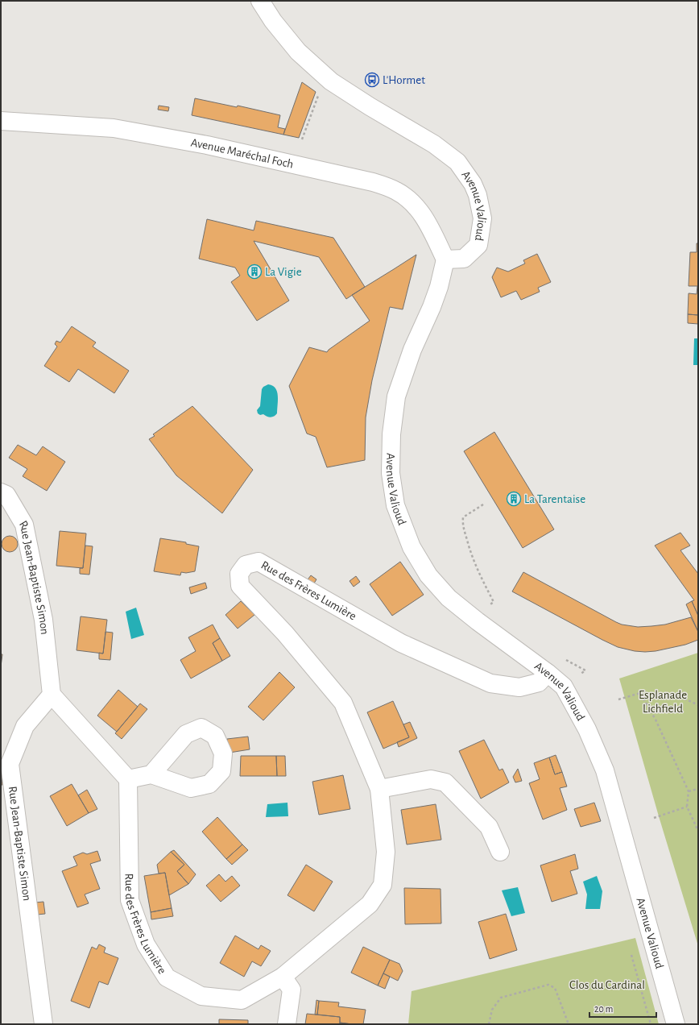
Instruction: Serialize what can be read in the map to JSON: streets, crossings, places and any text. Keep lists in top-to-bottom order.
{
  "streets": {
    "street": [
      "Avenue Maréchal Foch",
      "Avenue Valioud",
      "Rue Jean-Baptiste Simon",
      "Rue des Frères Lumière"
    ]
  },
  "crossings": [
    ["Avenue Maréchal Foch", "Avenue Valioud"],
    ["Avenue Valioud", "Rue des Frères Lumière"]
  ],
  "parks": ["Esplanade Lichfield", "Clos du Cardinal"],
  "places": {
    "bus stop": ["L'Hormet"],
    "building": ["La Vigie", "La Tarentaise"]
  },
  "scale_bar": "20 m"
}
